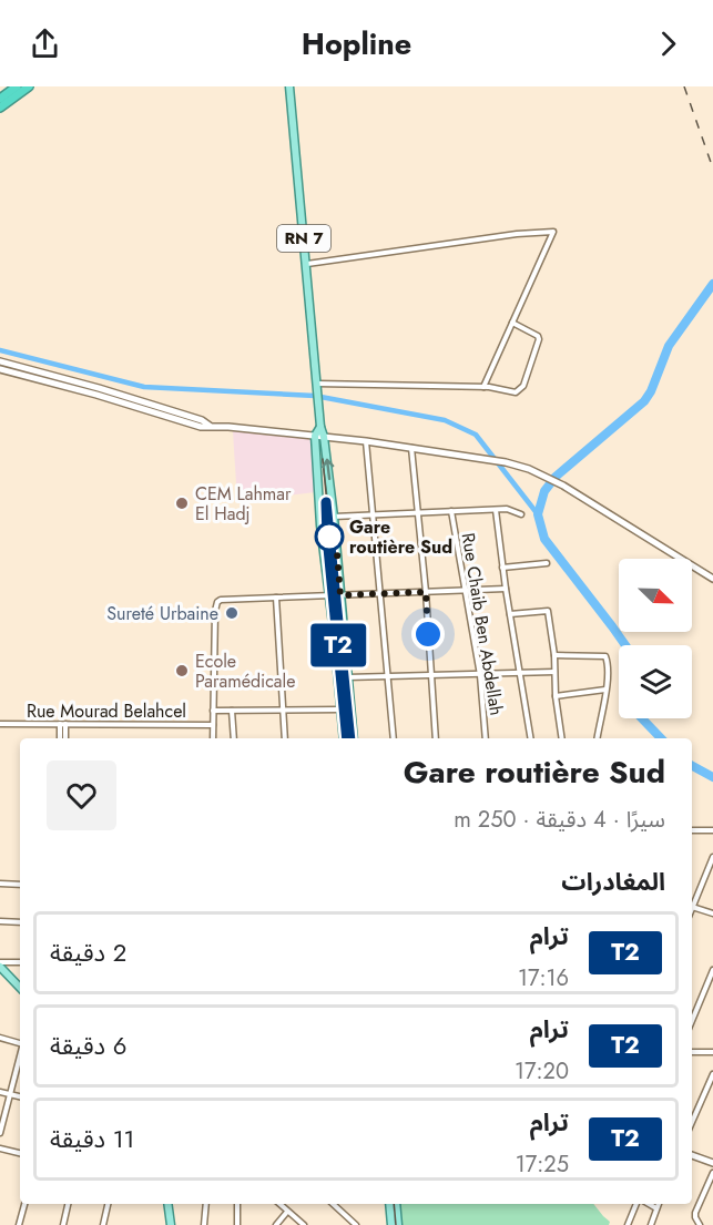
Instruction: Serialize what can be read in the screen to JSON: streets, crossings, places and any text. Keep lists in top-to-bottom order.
{
  "streets": {
    "main road": ["RN 7"],
    "street": ["Rue Chaib Ben Abdellah", "Rue Mourad Belahcel"]
  },
  "places": [
    "CEM Lahmar El Hadj",
    "Gare routière Sud",
    "Sureté Urbaine",
    "Ecole Paramédicale"
  ],
  "lines": ["tram line T2"],
  "north": "bottom right",
  "page": {
    "header": "Hopline",
    "on_map": "T2",
    "heading": [
      ["Gare routière Sud", "سيرًا · 4 دقيقة · 250 m"],
      "المغادرات"
    ],
    "list": [
      {
        "mark": "T2",
        "name": "ترام",
        "note": "17:16",
        "value": "2 دقيقة"
      },
      {
        "mark": "T2",
        "name": "ترام",
        "note": "17:20",
        "value": "6 دقيقة"
      },
      {
        "mark": "T2",
        "name": "ترام",
        "note": "17:25",
        "value": "11 دقيقة"
      }
    ]
  }
}
